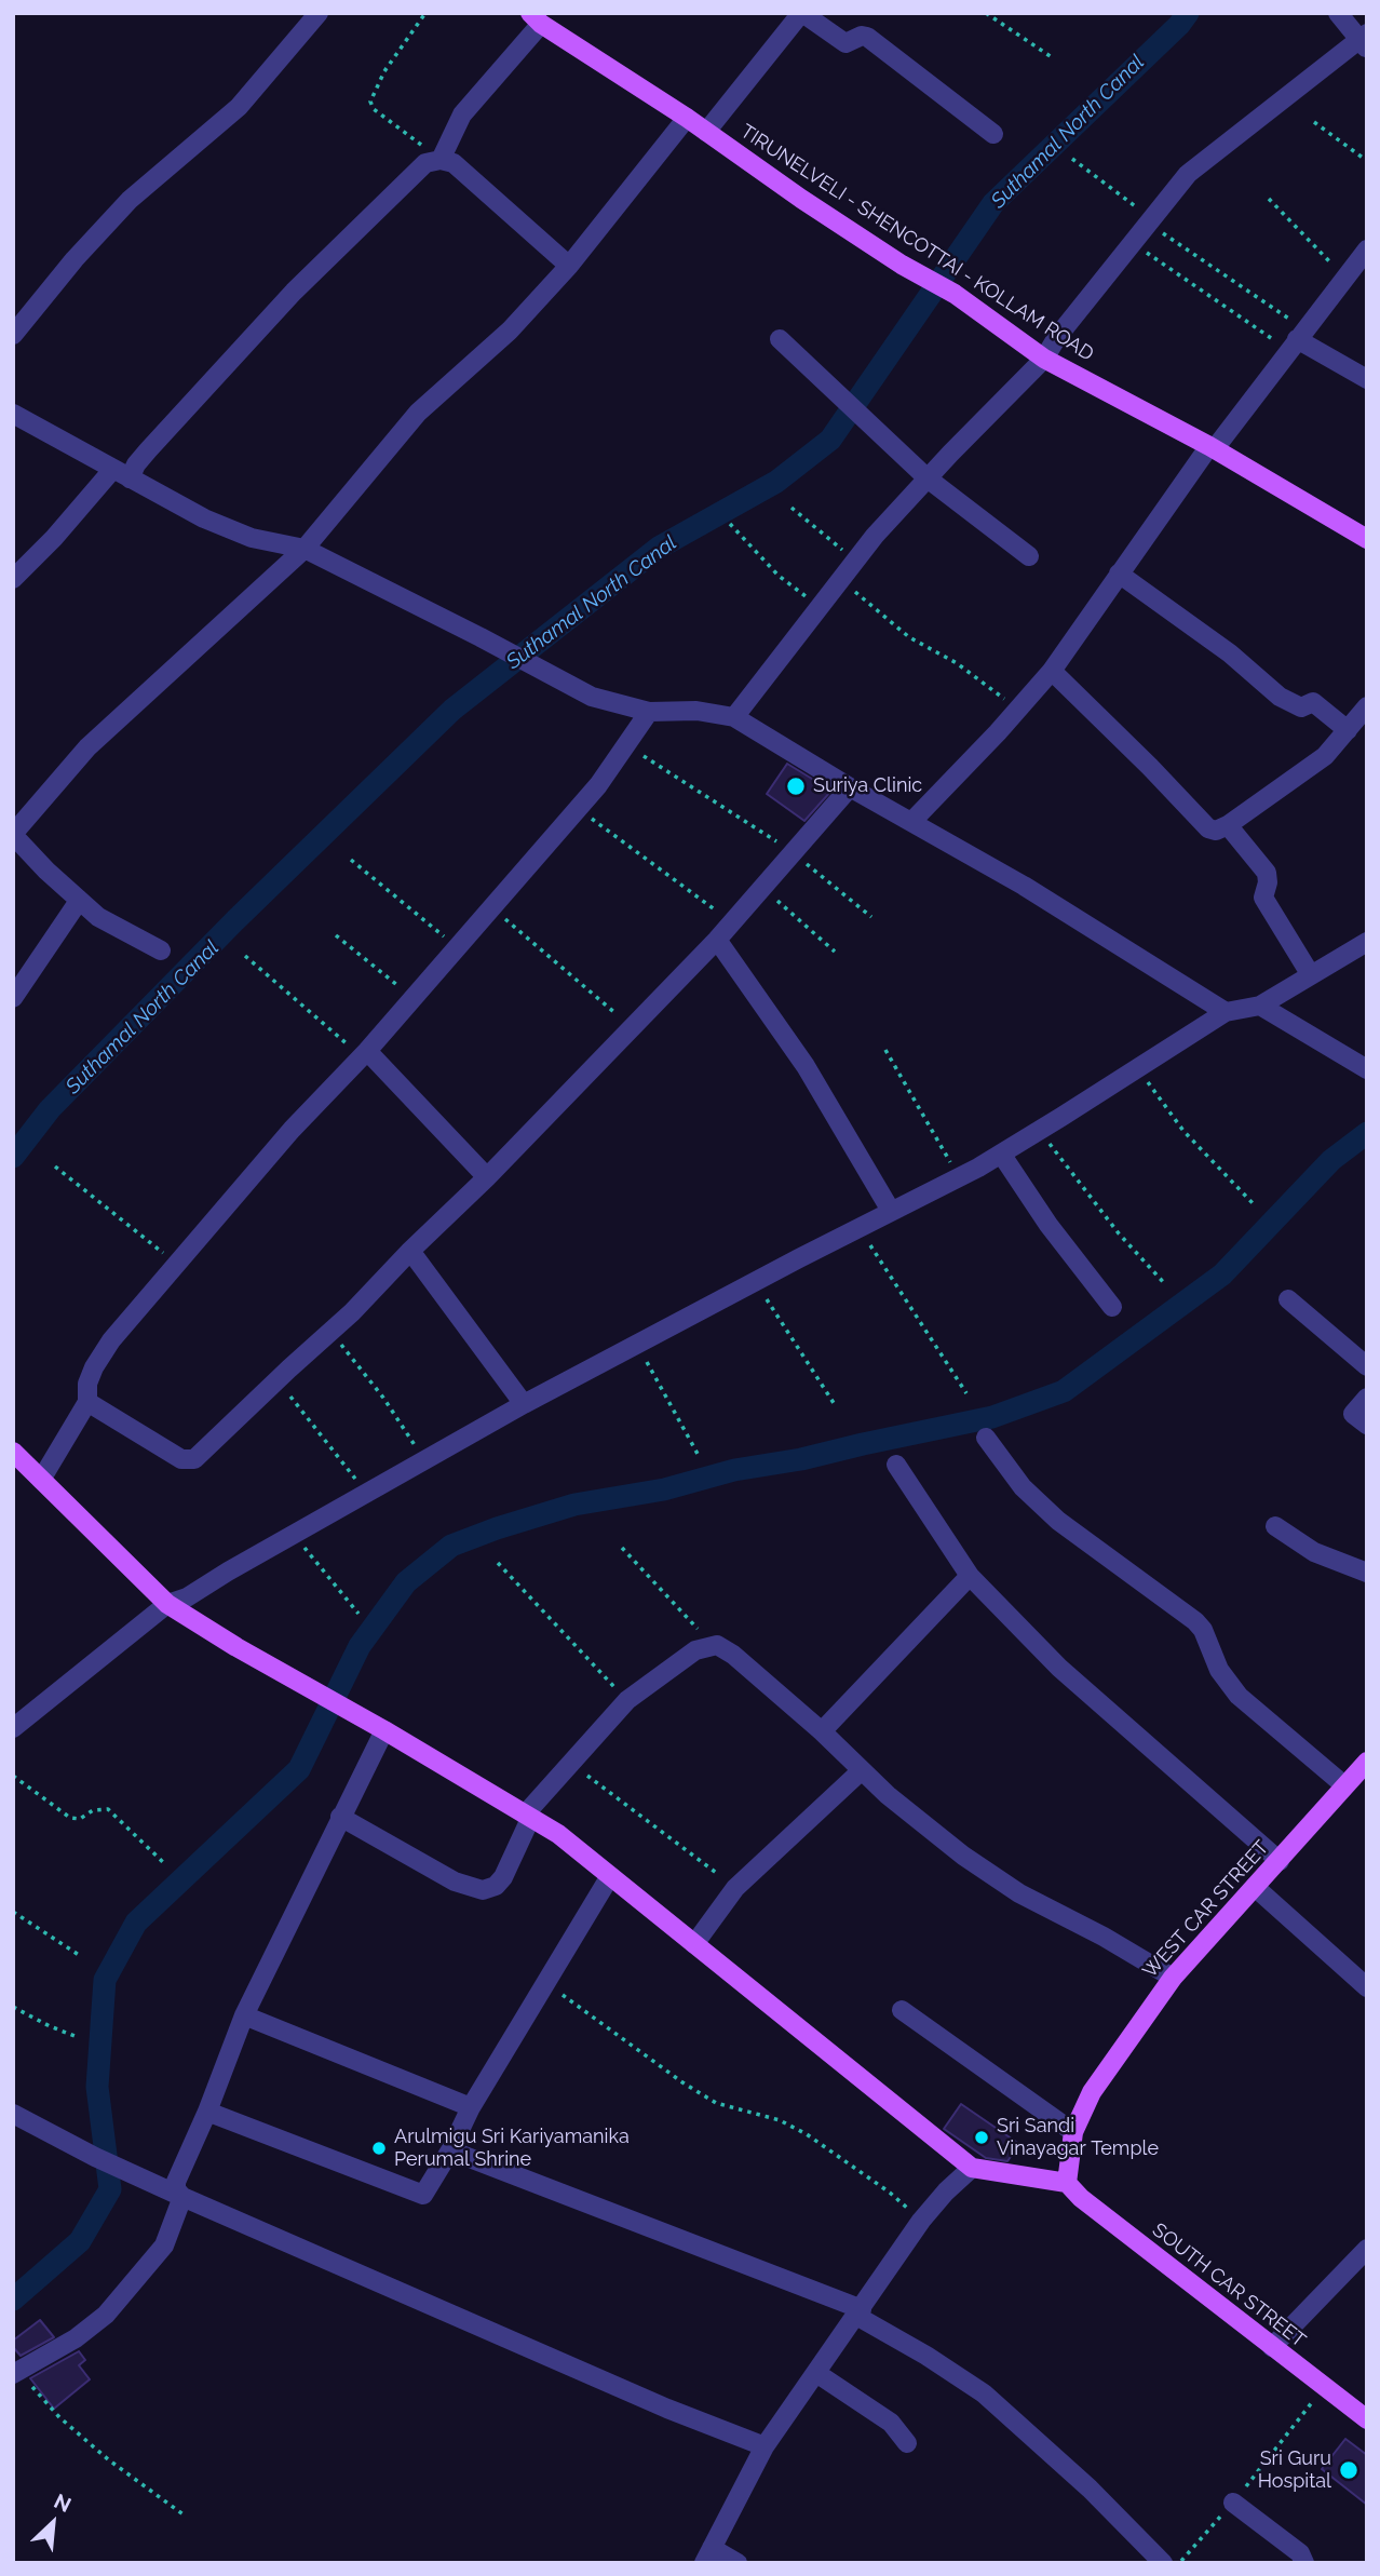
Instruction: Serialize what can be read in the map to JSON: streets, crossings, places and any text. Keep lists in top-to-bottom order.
{
  "streets": {
    "main road": ["TIRUNELVELI - SHENCOTTAI - KOLLAM ROAD", "WEST CAR STREET", "SOUTH CAR STREET"]
  },
  "crossings": [
    ["WEST CAR STREET", "SOUTH CAR STREET"]
  ],
  "water": ["Suthamal North Canal"],
  "places": [
    "Suriya Clinic",
    "Sri Sandi Vinayagar Temple",
    "Arulmigu Sri Kariyamanika Perumal Shrine",
    "Sri Guru Hospital"
  ],
  "north": "top right"
}
